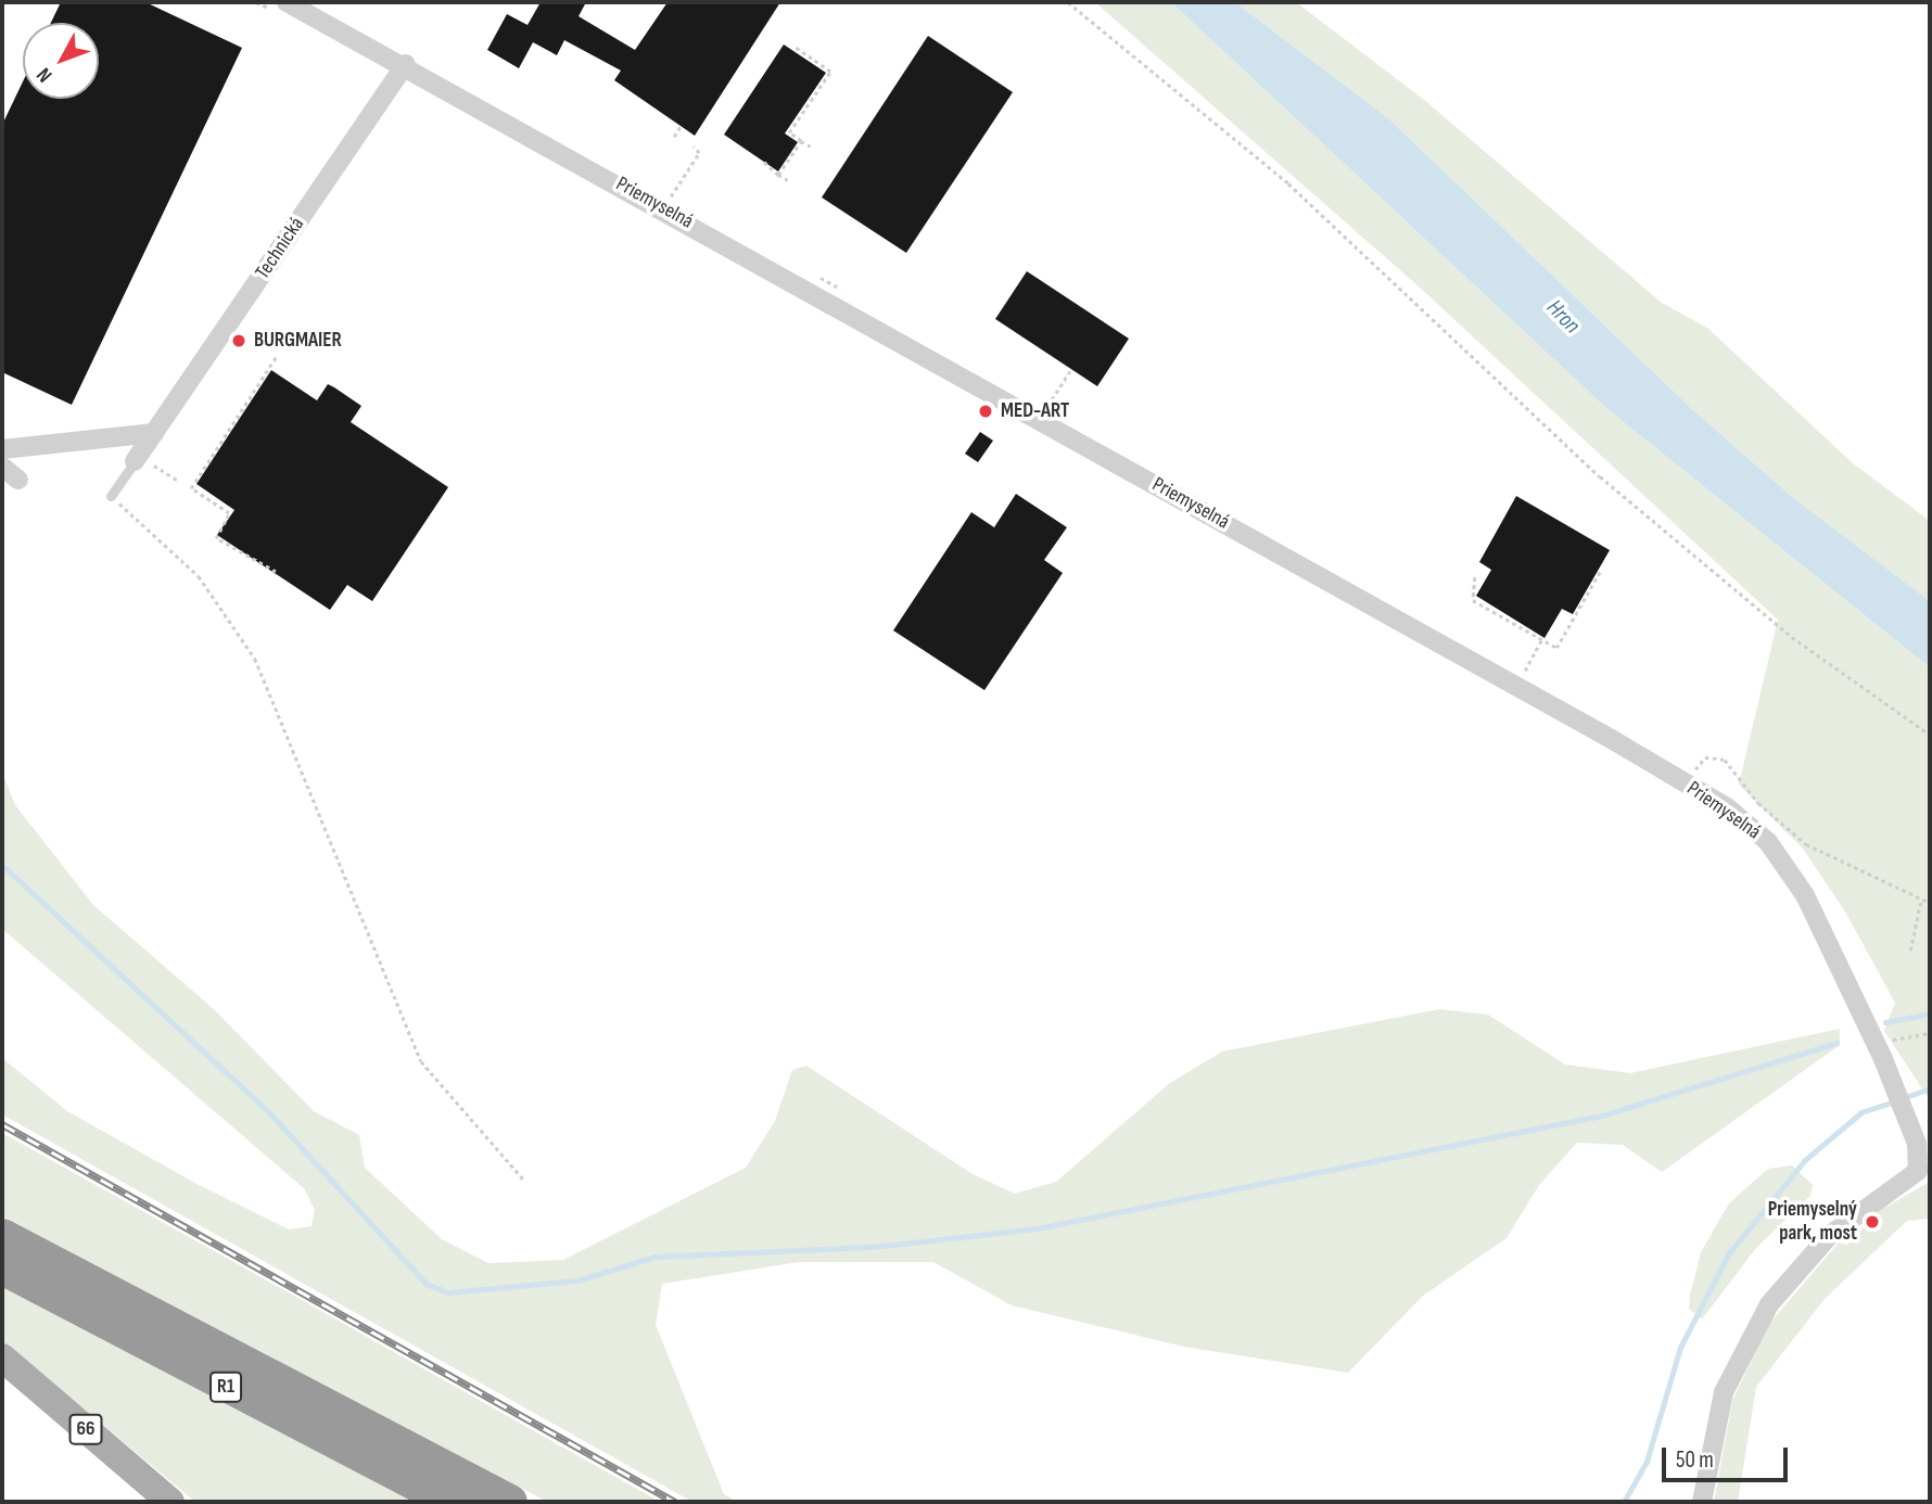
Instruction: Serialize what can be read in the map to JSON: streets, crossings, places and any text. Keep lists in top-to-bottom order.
{
  "streets": {
    "highway": ["R1"],
    "main road": ["66"],
    "street": ["Priemyselná", "Technická"]
  },
  "crossings": [
    ["Priemyselná", "Technická"]
  ],
  "water": ["Hron"],
  "places": ["BURGMAIER", "MED-ART", "Priemyselný park, most"],
  "scale_bar": "50 m",
  "north": "bottom left"
}
